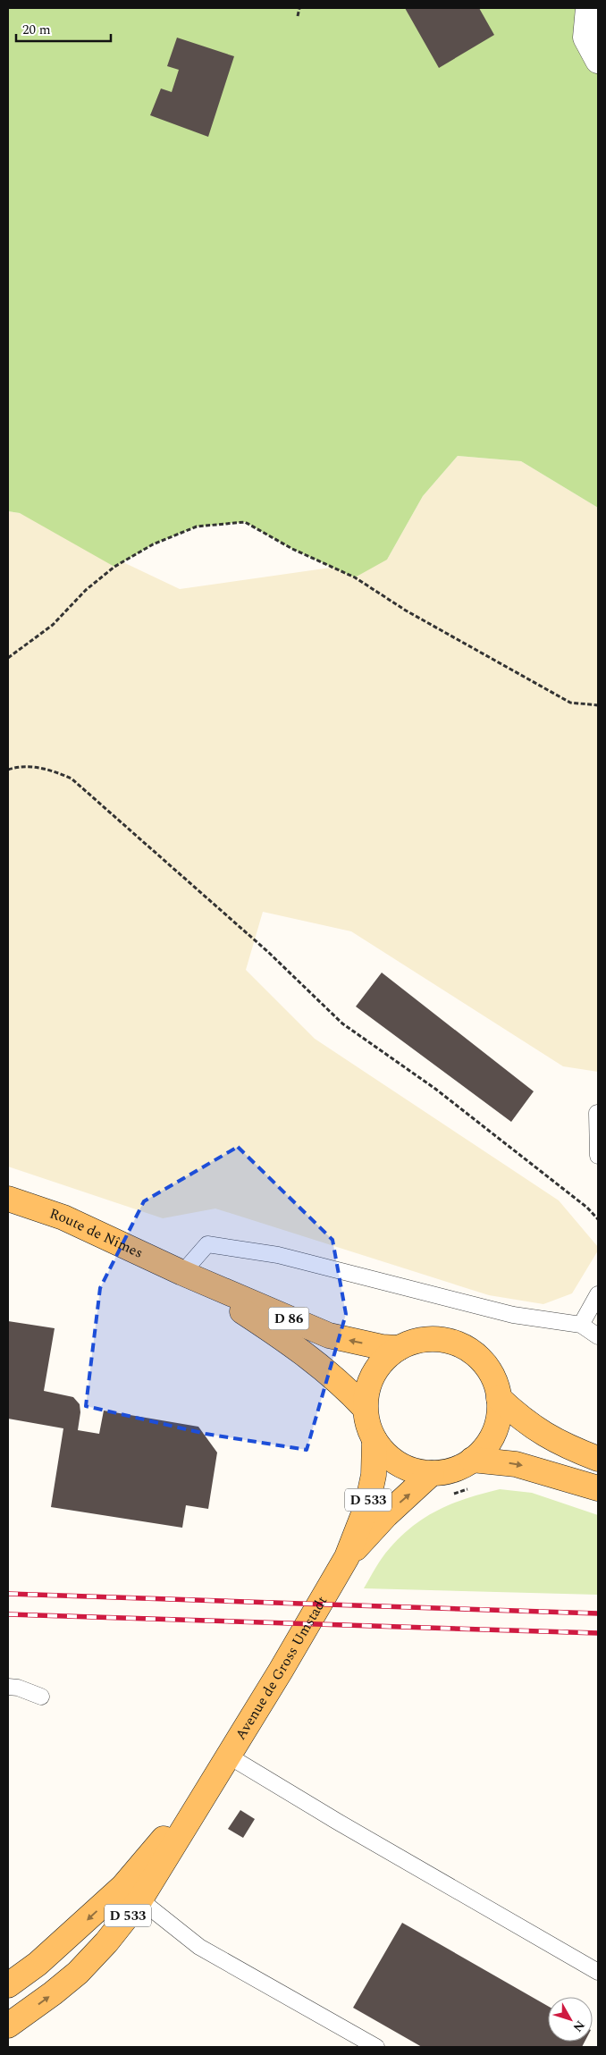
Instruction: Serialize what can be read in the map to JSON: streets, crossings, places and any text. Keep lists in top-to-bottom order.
{
  "streets": {
    "main road": [
      "Route de Nîmes",
      "D 86",
      "D 533",
      "Avenue de Gross Umstadt"
    ]
  },
  "crossings": [
    ["Route de Nîmes", "Avenue de Gross Umstadt"]
  ],
  "scale_bar": "20 m",
  "north": "bottom right"
}
